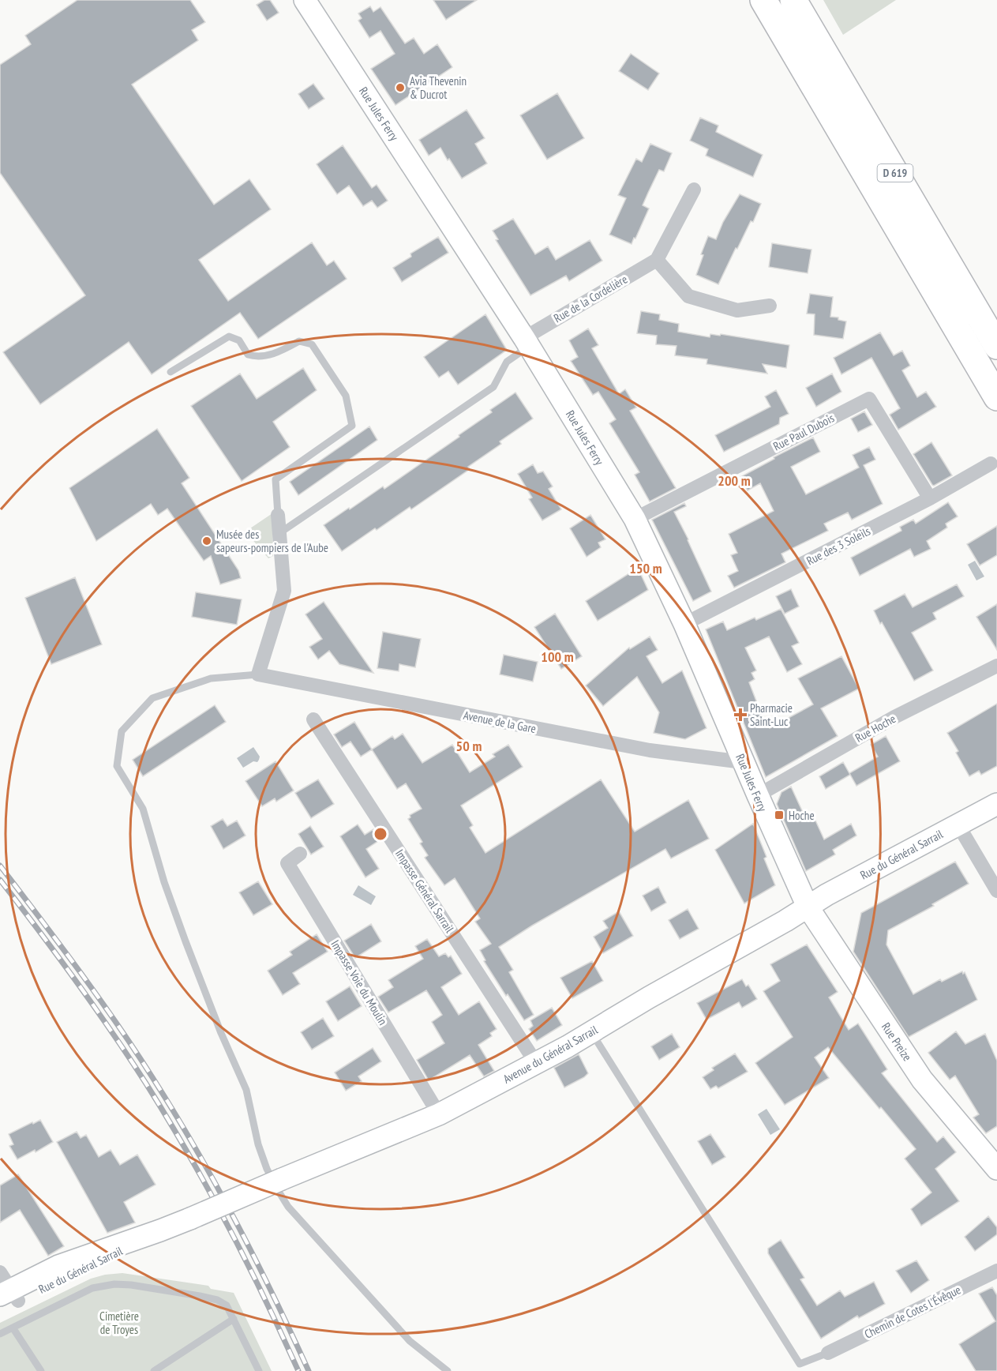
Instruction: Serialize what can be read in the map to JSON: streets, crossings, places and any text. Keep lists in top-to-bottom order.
{
  "streets": {
    "highway": ["D 619"],
    "street": [
      "Rue Jules Ferry",
      "Rue de la Cordelière",
      "Rue Paul Dubois",
      "Rue des 3 Soleils",
      "Avenue de la Gare",
      "Rue Hoche",
      "Rue du Général Sarrail",
      "Impasse Général Sarrail",
      "Impasse Voie du Moulin",
      "Rue Preize",
      "Avenue du Général Sarrail",
      "Chemin de Cotes l'Évêque"
    ]
  },
  "crossings": [
    ["Rue Jules Ferry", "Rue de la Cordelière"],
    ["Rue Jules Ferry", "Rue Paul Dubois"],
    ["Rue Jules Ferry", "Rue des 3 Soleils"],
    ["Rue Jules Ferry", "Avenue de la Gare"],
    ["Rue Jules Ferry", "Rue Hoche"],
    ["Rue Jules Ferry", "Rue du Général Sarrail"],
    ["Rue Jules Ferry", "Rue Preize"],
    ["Rue Jules Ferry", "Avenue du Général Sarrail"],
    ["Rue Paul Dubois", "Rue des 3 Soleils"],
    ["Rue du Général Sarrail", "Rue Preize"],
    ["Rue du Général Sarrail", "Avenue du Général Sarrail"],
    ["Impasse Général Sarrail", "Avenue du Général Sarrail"],
    ["Impasse Voie du Moulin", "Avenue du Général Sarrail"],
    ["Rue Preize", "Avenue du Général Sarrail"]
  ],
  "parks": ["Cimetière de Troyes"],
  "places": {
    "other": ["Avia Thevenin & Ducrot", "Musée des sapeurs-pompiers de l'Aube"],
    "health": ["Pharmacie Saint-Luc"],
    "transit": ["Hoche"]
  },
  "rings": [
    "200 m",
    "150 m",
    "100 m",
    "50 m"
  ]
}
